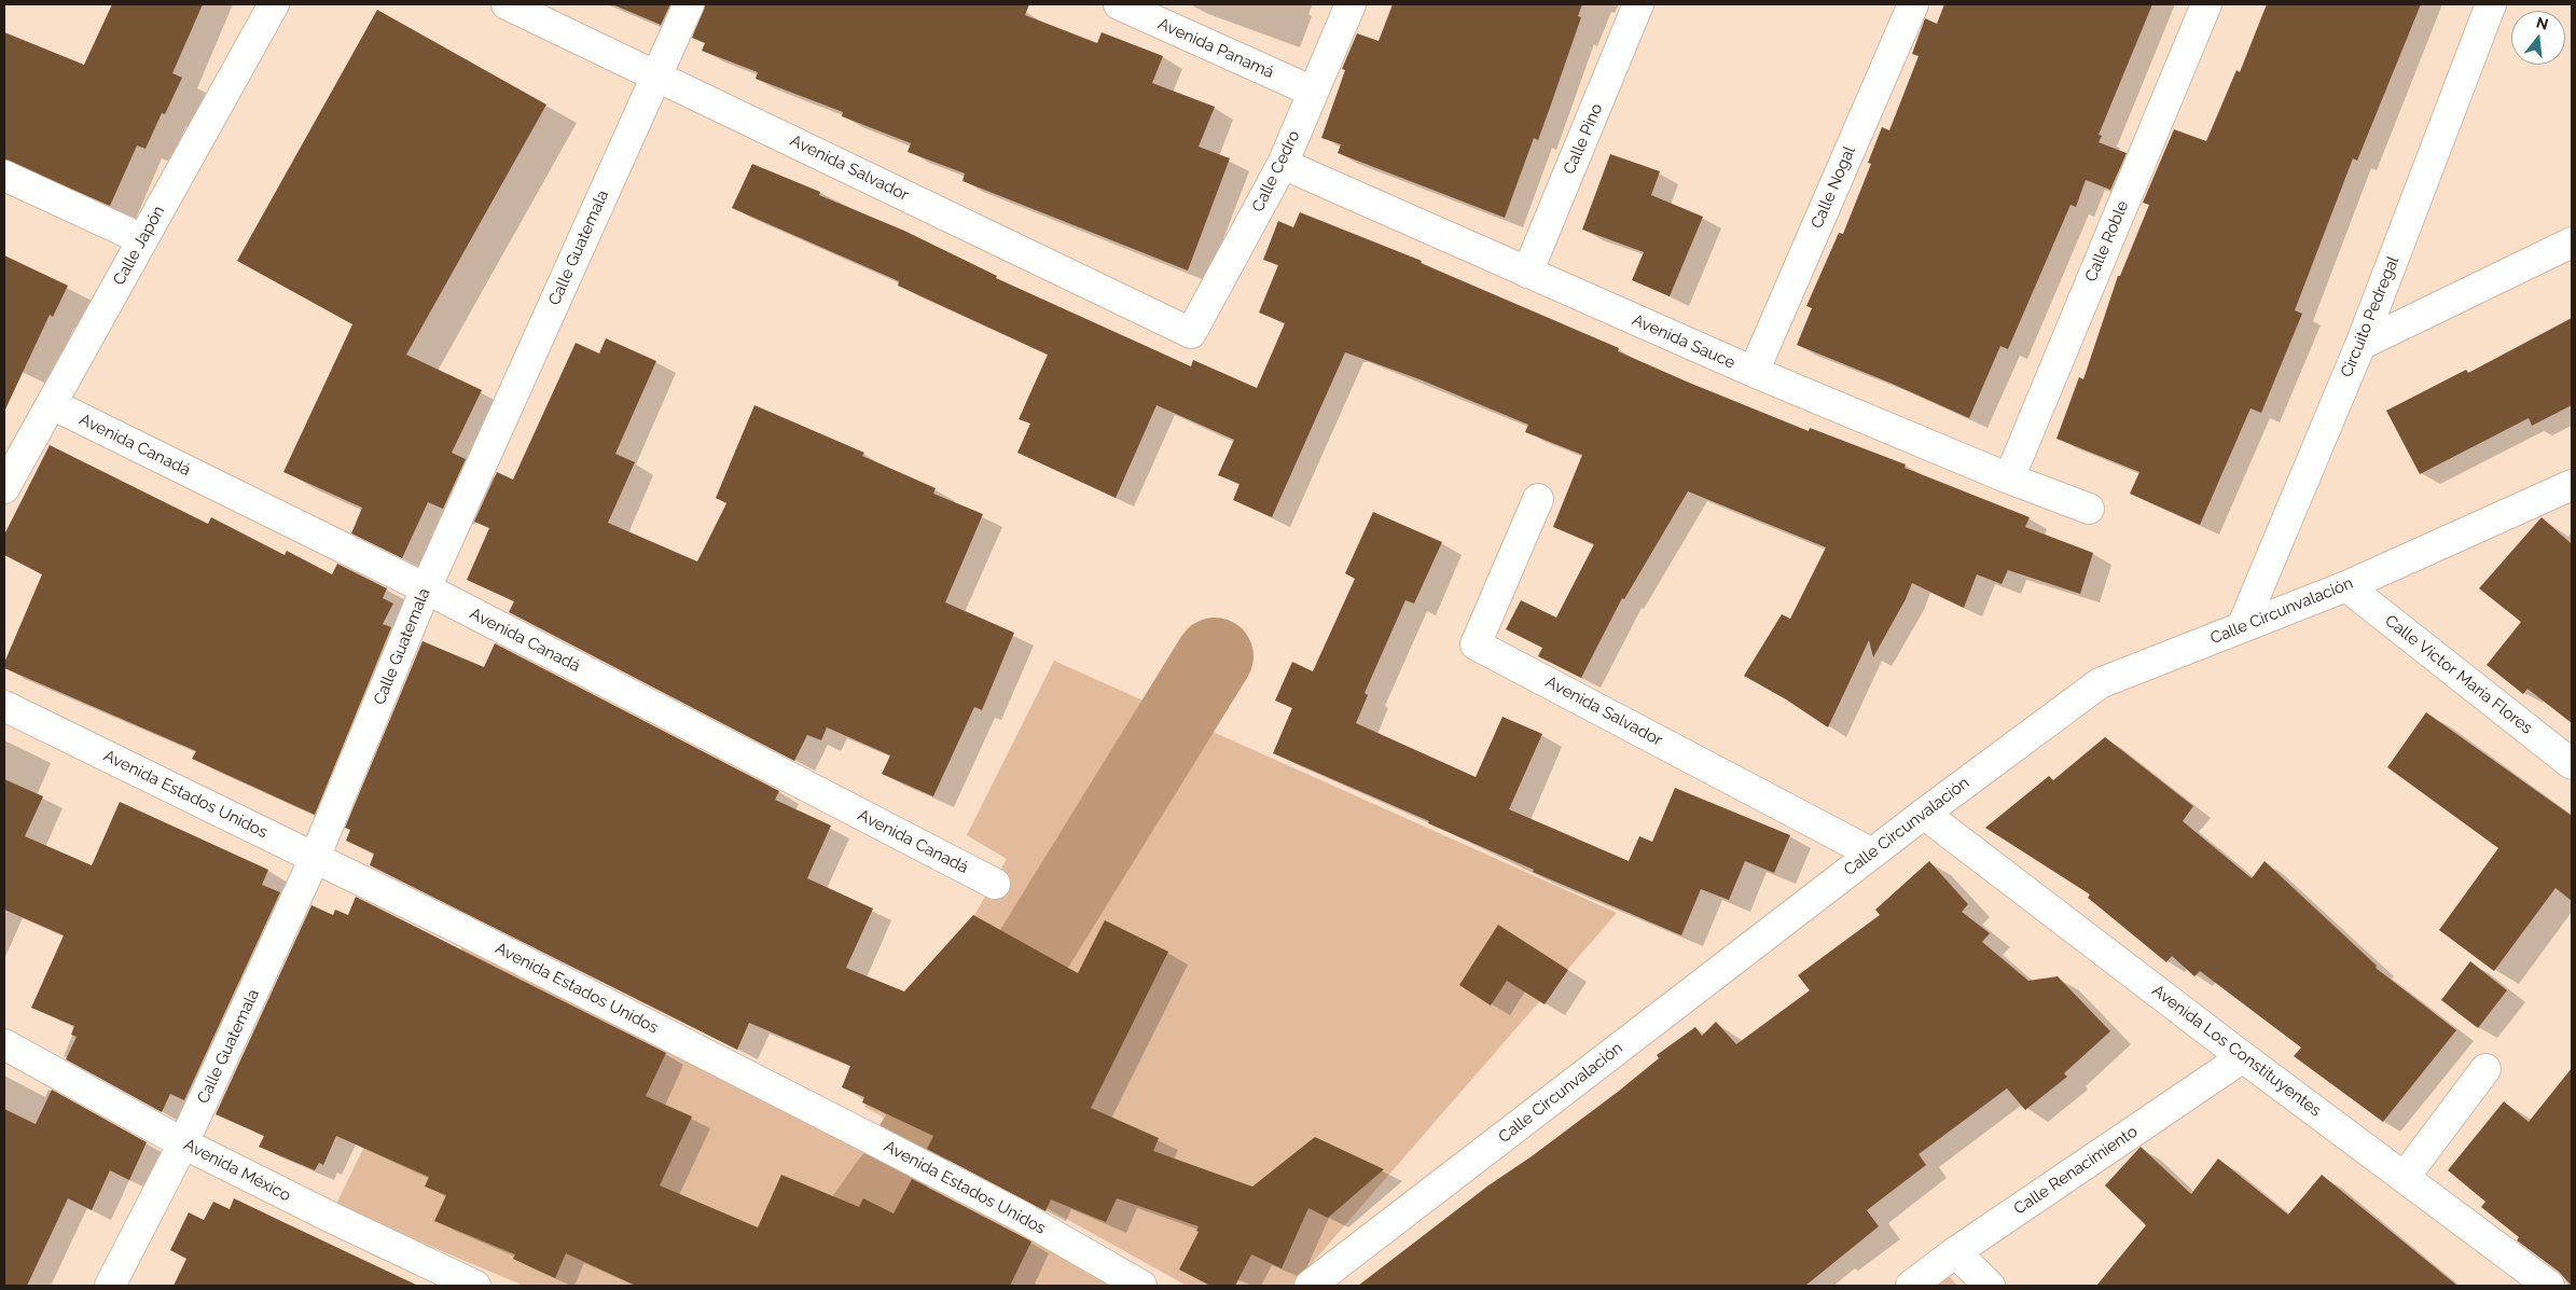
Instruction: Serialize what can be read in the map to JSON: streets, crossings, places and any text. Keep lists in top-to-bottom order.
{
  "streets": {
    "street": [
      "Avenida Panamá",
      "Calle Pino",
      "Avenida Salvador",
      "Calle Cedro",
      "Calle Nogal",
      "Calle Roble",
      "Calle Japón",
      "Calle Guatemala",
      "Circuito Pedregal",
      "Avenida Sauce",
      "Avenida Canadá",
      "Calle Circunvalación",
      "Calle Víctor María Flores",
      "Avenida Estados Unidos",
      "Avenida Los Constituyentes",
      "Avenida México",
      "Calle Renacimiento"
    ]
  },
  "crossings": [
    ["Avenida Panamá", "Calle Cedro"],
    ["Calle Pino", "Avenida Sauce"],
    ["Avenida Salvador", "Calle Cedro"],
    ["Avenida Salvador", "Calle Guatemala"],
    ["Avenida Salvador", "Calle Circunvalación"],
    ["Calle Cedro", "Avenida Sauce"],
    ["Calle Nogal", "Avenida Sauce"],
    ["Calle Roble", "Avenida Sauce"],
    ["Calle Japón", "Avenida Canadá"],
    ["Calle Guatemala", "Avenida Canadá"],
    ["Calle Guatemala", "Avenida Estados Unidos"],
    ["Calle Guatemala", "Avenida México"],
    ["Circuito Pedregal", "Calle Circunvalación"],
    ["Calle Circunvalación", "Calle Víctor María Flores"],
    ["Calle Circunvalación", "Avenida Los Constituyentes"],
    ["Avenida Los Constituyentes", "Calle Renacimiento"]
  ],
  "north": "top"
}
